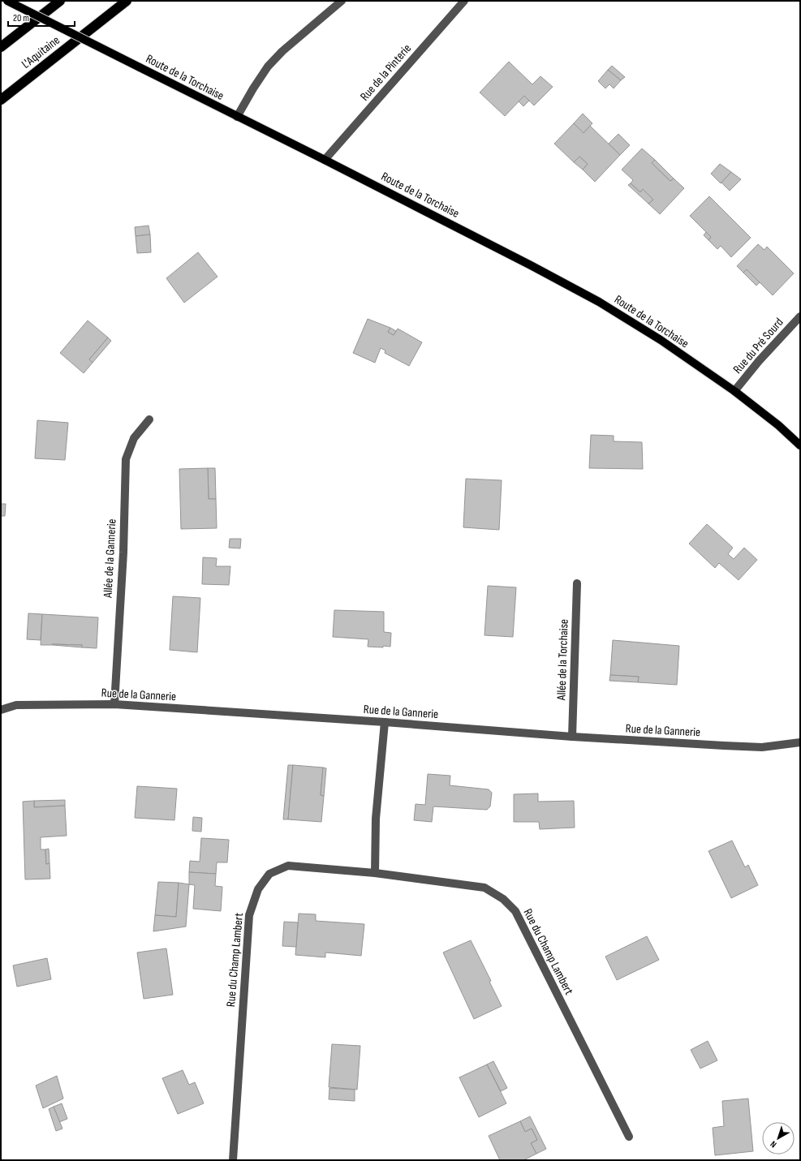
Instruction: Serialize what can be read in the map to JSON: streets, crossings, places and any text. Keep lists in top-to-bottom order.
{
  "streets": {
    "highway": ["L'Aquitaine"],
    "main road": ["Route de la Torchaise"],
    "street": [
      "Rue de la Pinterie",
      "Rue du Pré Sourd",
      "Allée de la Gannerie",
      "Allée de la Torchaise",
      "Rue de la Gannerie",
      "Rue du Champ Lambert"
    ]
  },
  "crossings": [
    ["Rue de la Pinterie", "Route de la Torchaise"],
    ["Route de la Torchaise", "Rue du Pré Sourd"],
    ["Allée de la Gannerie", "Rue de la Gannerie"],
    ["Allée de la Torchaise", "Rue de la Gannerie"]
  ],
  "scale_bar": "20 m",
  "north": "bottom left"
}
